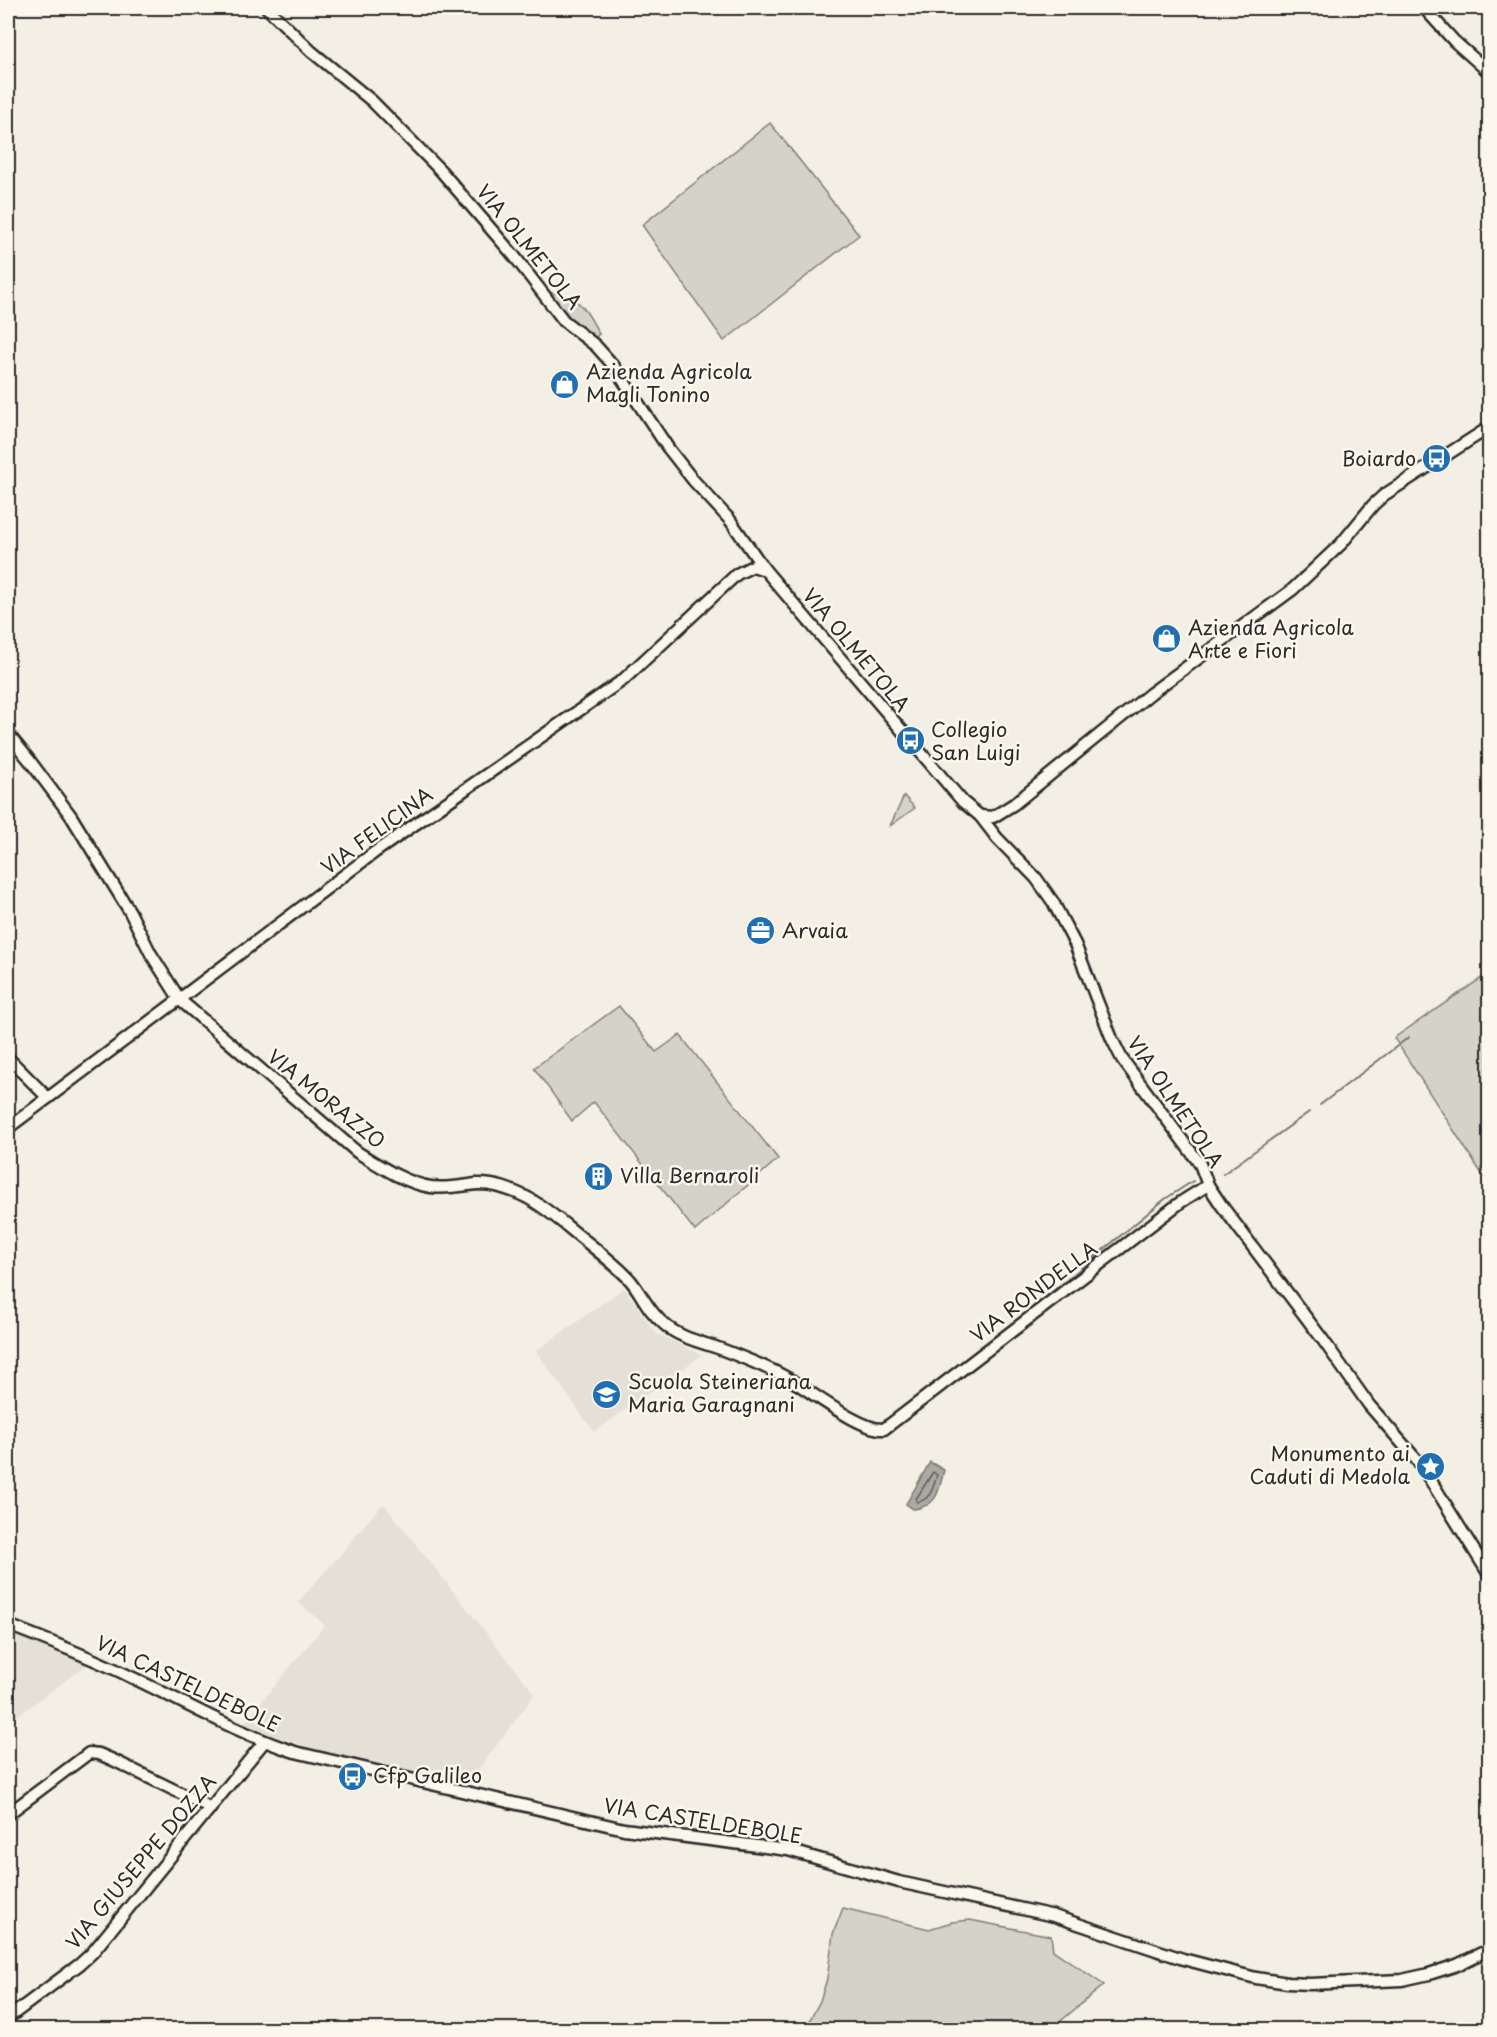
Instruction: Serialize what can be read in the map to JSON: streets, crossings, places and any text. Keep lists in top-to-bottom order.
{
  "streets": {
    "street": [
      "VIA OLMETOLA",
      "VIA FELICINA",
      "VIA MORAZZO",
      "VIA RONDELLA",
      "VIA CASTELDEBOLE",
      "VIA GIUSEPPE DOZZA"
    ]
  },
  "crossings": [
    ["VIA OLMETOLA", "VIA FELICINA"],
    ["VIA OLMETOLA", "VIA RONDELLA"],
    ["VIA FELICINA", "VIA MORAZZO"],
    ["VIA MORAZZO", "VIA RONDELLA"],
    ["VIA CASTELDEBOLE", "VIA GIUSEPPE DOZZA"]
  ],
  "places": {
    "shop": ["Azienda Agricola Magli Tonino", "Azienda Agricola Arte e Fiori"],
    "bus stop": ["Boiardo", "Collegio San Luigi", "Cfp Galileo"],
    "office": ["Arvaia"],
    "building": ["Villa Bernaroli"],
    "school or university": ["Scuola Steineriana Maria Garagnani"],
    "place": ["Monumento ai Caduti di Medola"]
  }
}
